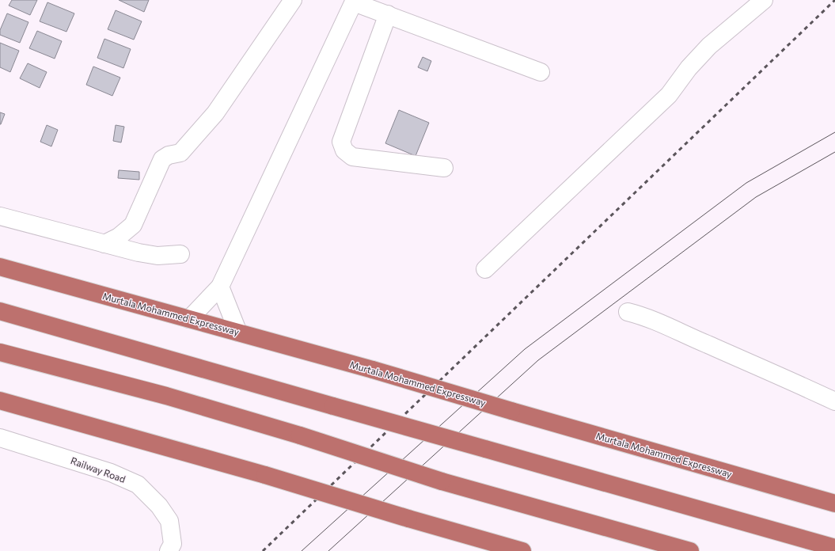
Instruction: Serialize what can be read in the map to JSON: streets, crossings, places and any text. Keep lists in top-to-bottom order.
{
  "streets": {
    "highway": ["Murtala Mohammed Expressway"],
    "street": ["Railway Road"]
  }
}
